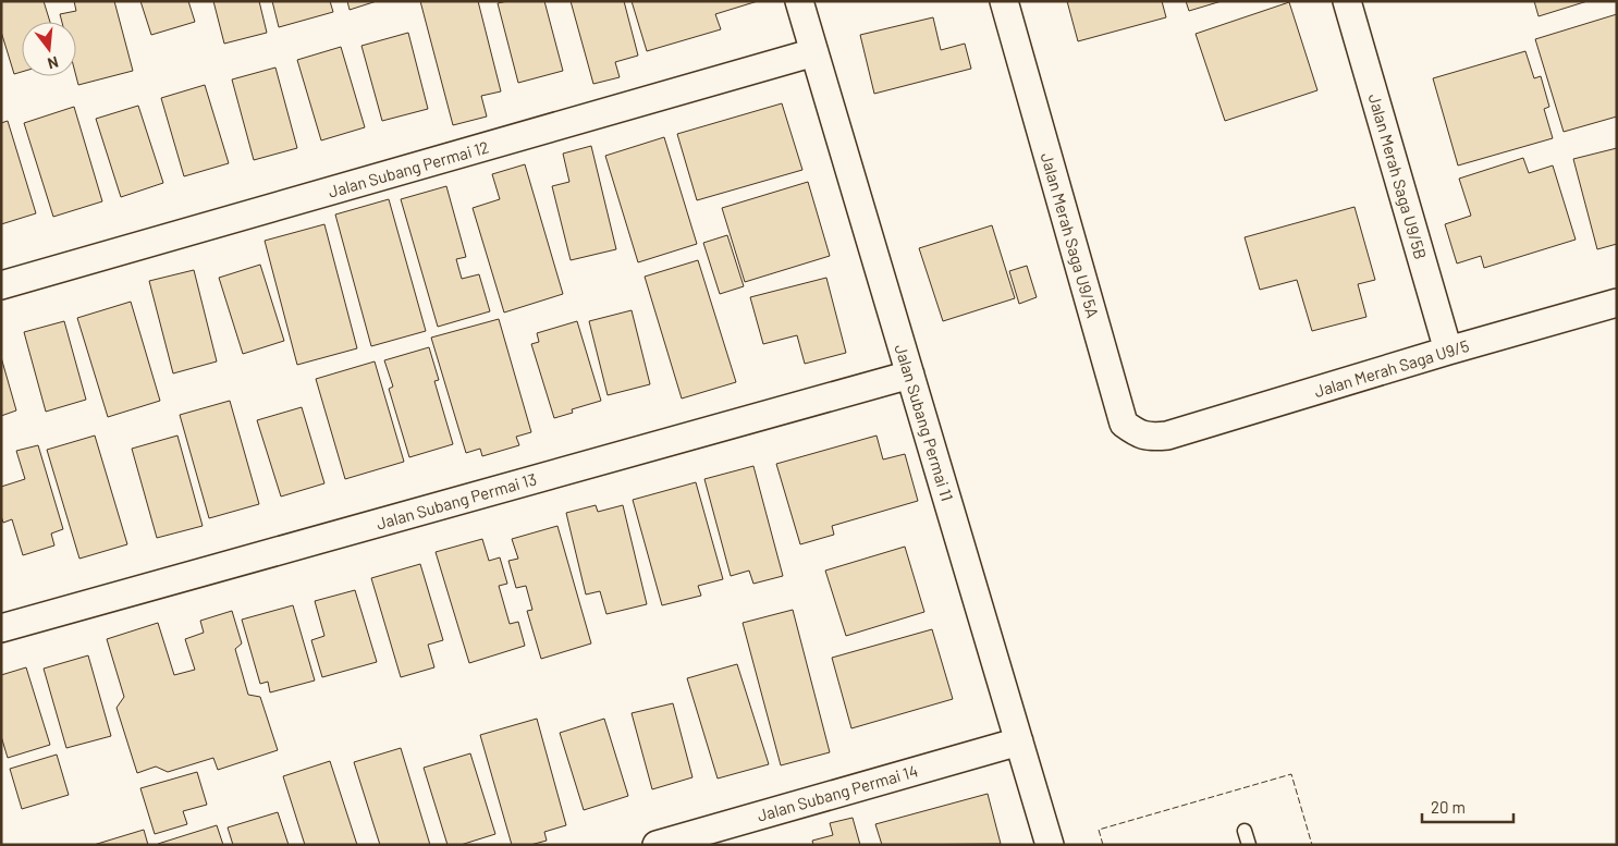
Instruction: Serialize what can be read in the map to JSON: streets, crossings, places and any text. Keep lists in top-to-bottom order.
{
  "streets": {
    "street": [
      "Jalan Subang Permai 12",
      "Jalan Merah Saga U9/5B",
      "Jalan Merah Saga U9/5A",
      "Jalan Merah Saga U9/5",
      "Jalan Subang Permai 11",
      "Jalan Subang Permai 13",
      "Jalan Subang Permai 14"
    ]
  },
  "crossings": [
    ["Jalan Subang Permai 12", "Jalan Subang Permai 11"],
    ["Jalan Merah Saga U9/5B", "Jalan Merah Saga U9/5"],
    ["Jalan Merah Saga U9/5A", "Jalan Merah Saga U9/5"],
    ["Jalan Subang Permai 11", "Jalan Subang Permai 13"],
    ["Jalan Subang Permai 11", "Jalan Subang Permai 14"]
  ],
  "scale_bar": "20 m",
  "north": "bottom"
}
